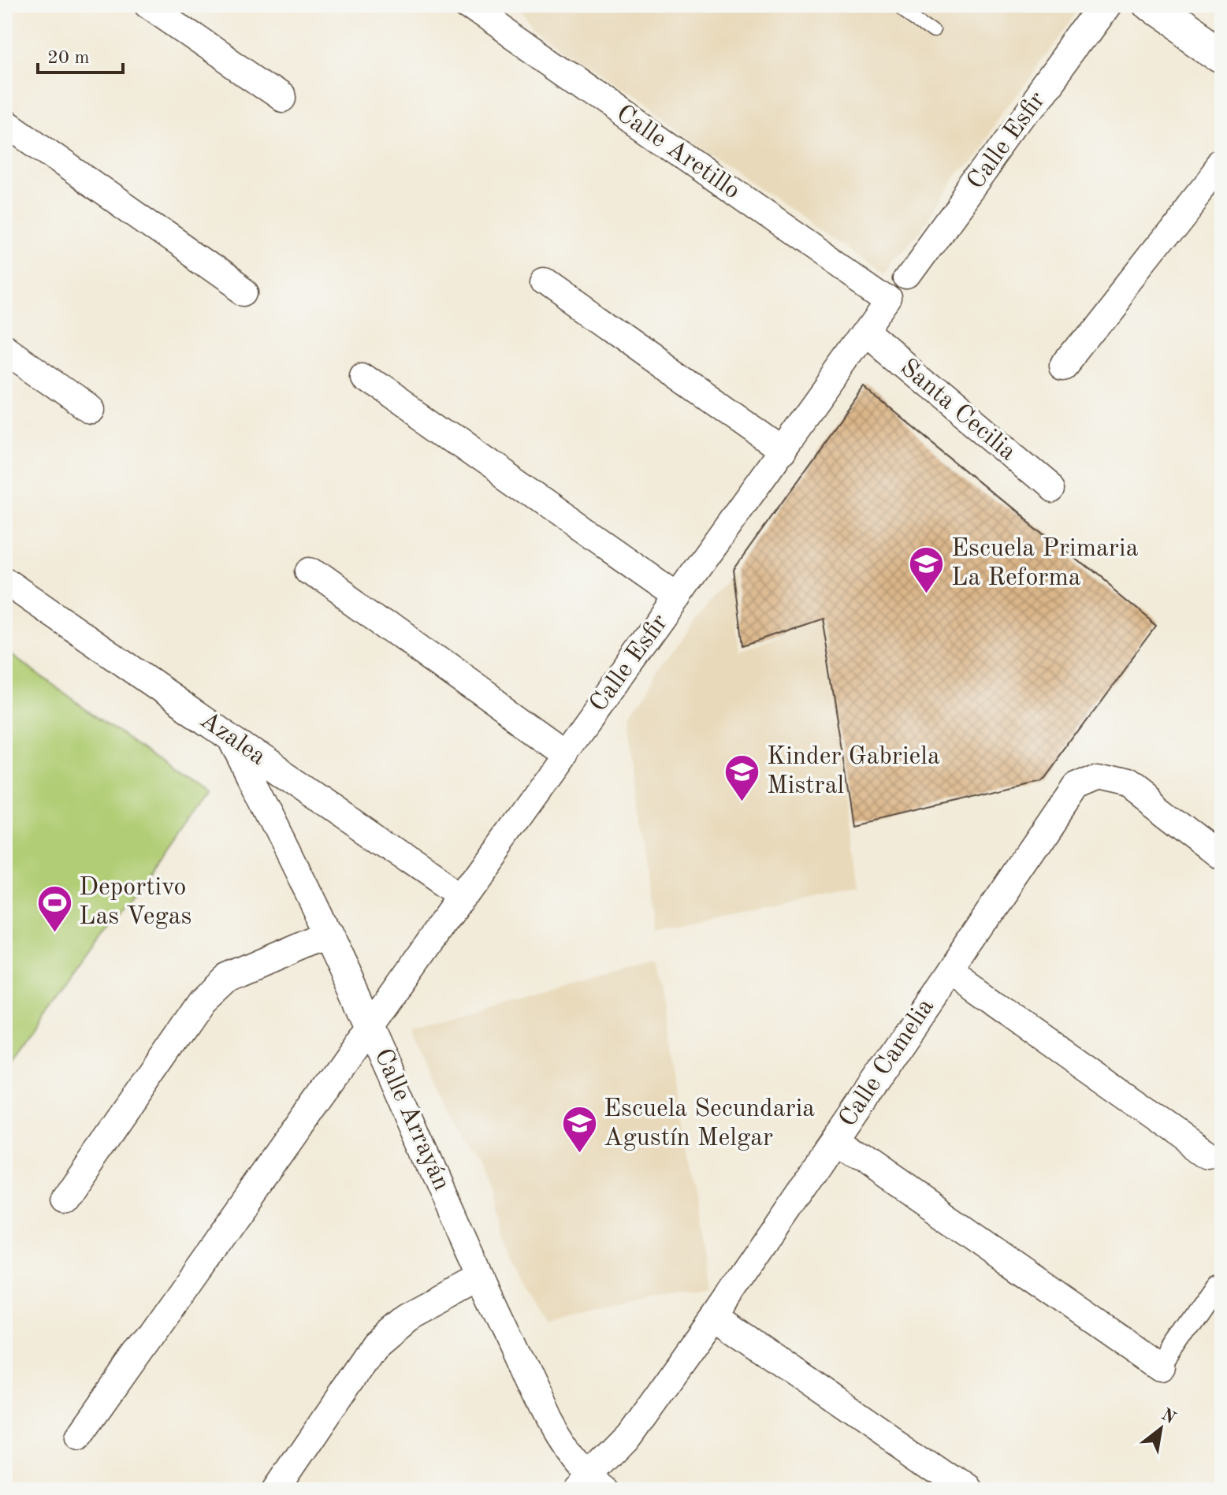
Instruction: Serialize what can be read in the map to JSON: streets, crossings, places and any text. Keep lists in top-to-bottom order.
{
  "streets": {
    "street": [
      "Calle Esfir",
      "Calle Aretillo",
      "Santa Cecilia",
      "Azalea",
      "Calle Camelia",
      "Calle Arrayán"
    ]
  },
  "crossings": [
    ["Calle Esfir", "Calle Aretillo"],
    ["Calle Esfir", "Santa Cecilia"],
    ["Calle Esfir", "Azalea"],
    ["Calle Esfir", "Calle Arrayán"],
    ["Azalea", "Calle Arrayán"],
    ["Calle Camelia", "Calle Arrayán"]
  ],
  "places": {
    "school or university": ["Escuela Primaria La Reforma", "Kinder Gabriela Mistral", "Escuela Secundaria Agustín Melgar"],
    "sports": ["Deportivo Las Vegas"]
  },
  "scale_bar": "20 m",
  "north": "top right"
}
